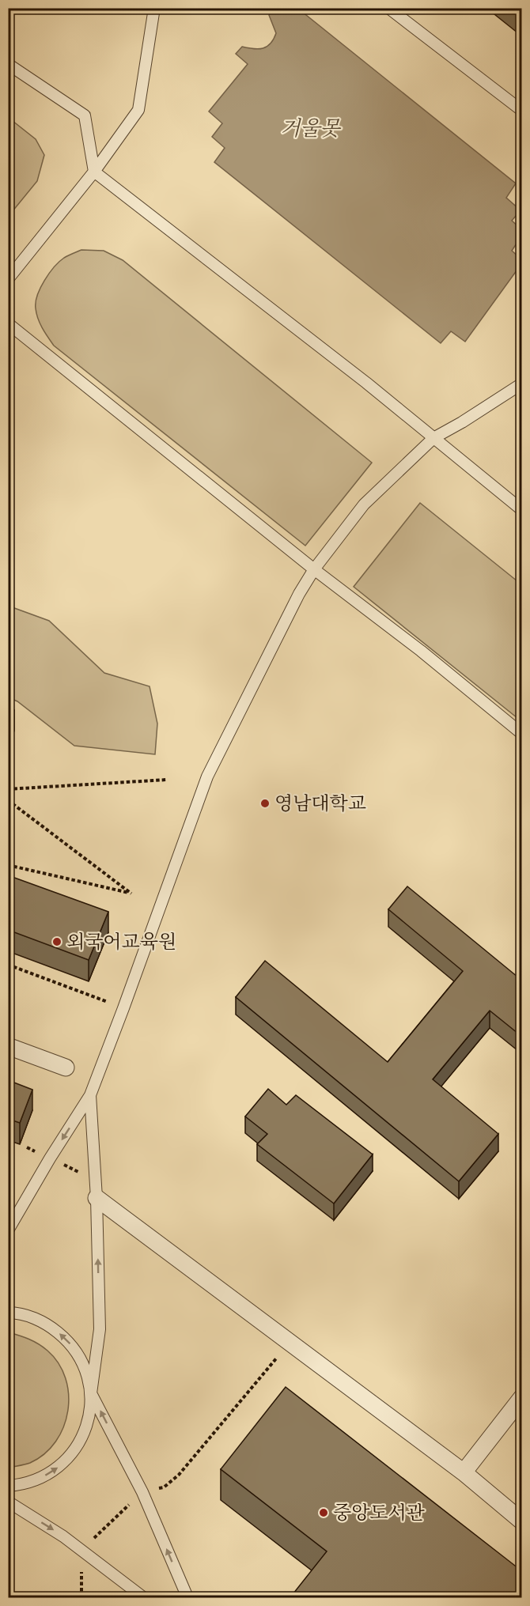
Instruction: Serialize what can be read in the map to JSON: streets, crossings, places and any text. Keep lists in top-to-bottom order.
{
  "water": ["거울못"],
  "places": ["영남대학교", "외국어교육원", "중앙도서관"]
}
